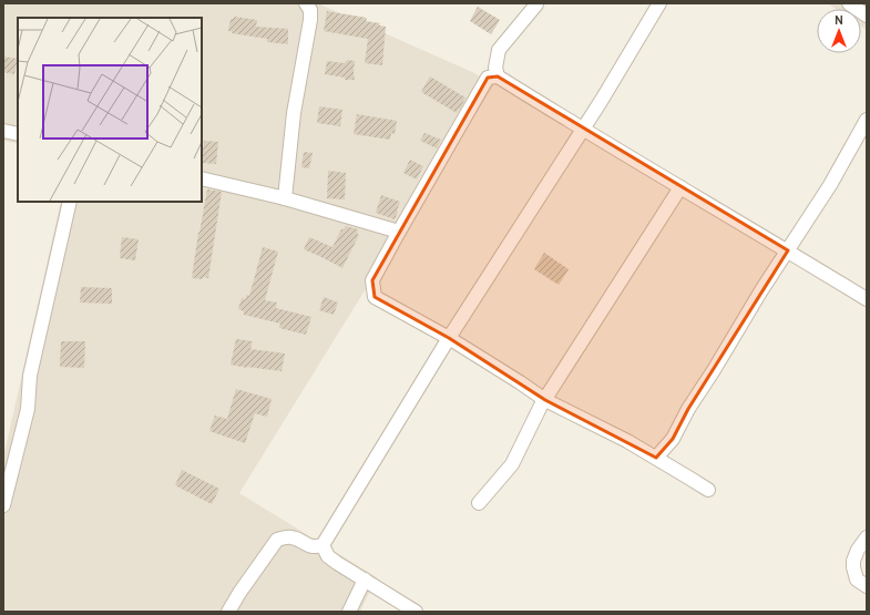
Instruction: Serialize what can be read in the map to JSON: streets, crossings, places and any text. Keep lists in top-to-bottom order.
{
  "north": "top"
}
